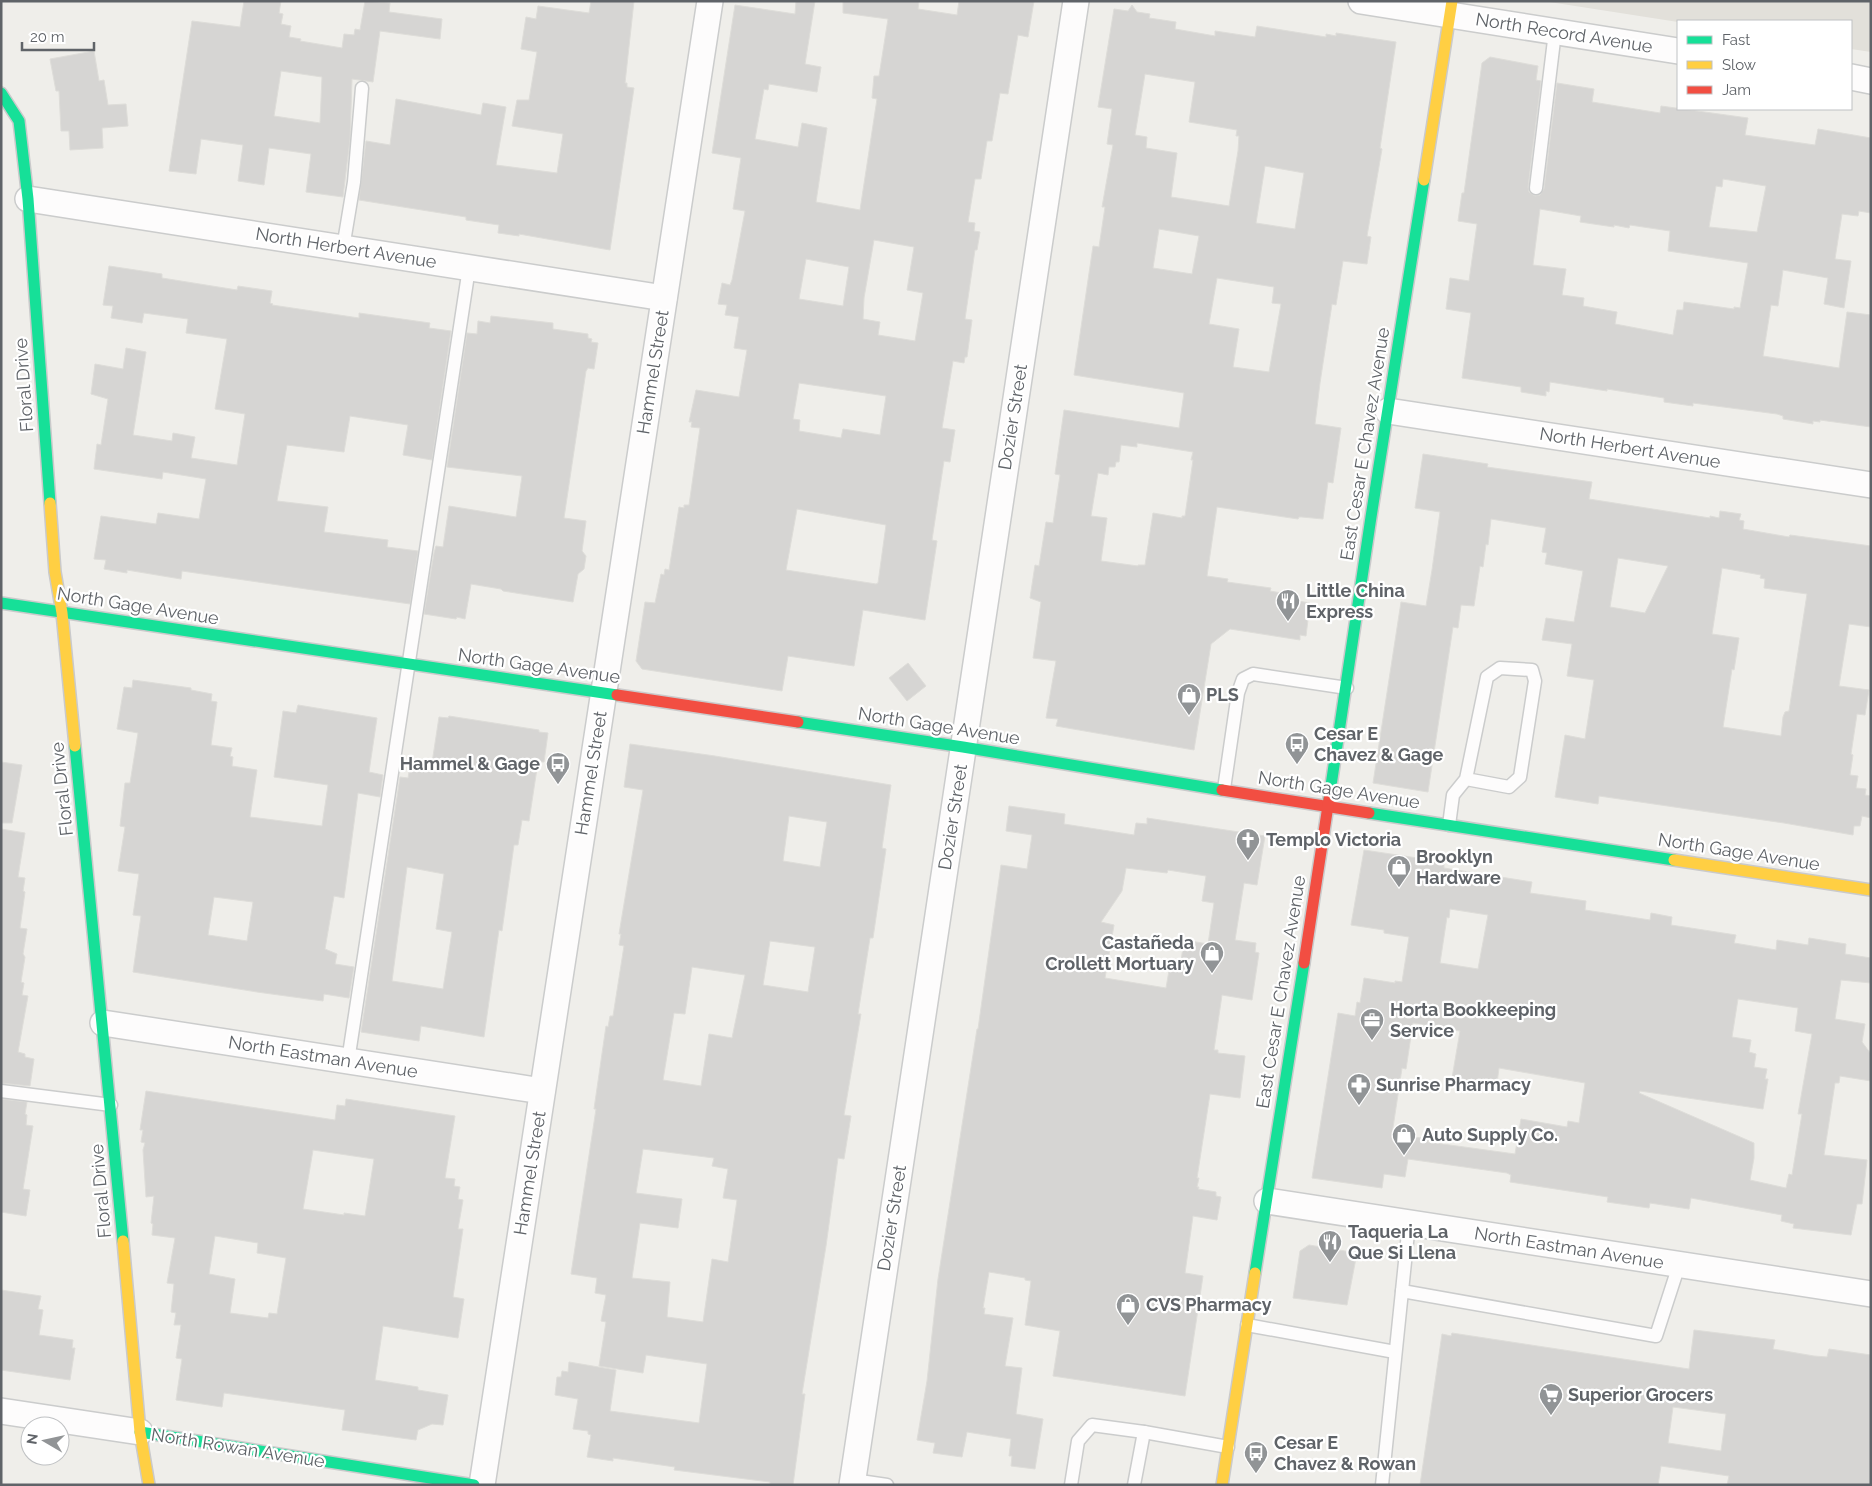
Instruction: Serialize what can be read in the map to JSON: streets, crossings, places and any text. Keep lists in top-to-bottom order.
{
  "streets": {
    "street": [
      "North Record Avenue",
      "North Herbert Avenue",
      "Hammel Street",
      "Floral Drive",
      "Dozier Street",
      "East Cesar E Chavez Avenue",
      "North Gage Avenue",
      "North Eastman Avenue",
      "North Rowan Avenue"
    ]
  },
  "crossings": [
    ["North Record Avenue", "East Cesar E Chavez Avenue"],
    ["North Herbert Avenue", "Hammel Street"],
    ["North Herbert Avenue", "Floral Drive"],
    ["North Herbert Avenue", "East Cesar E Chavez Avenue"],
    ["Hammel Street", "North Gage Avenue"],
    ["Hammel Street", "North Eastman Avenue"],
    ["Floral Drive", "North Gage Avenue"],
    ["Floral Drive", "North Eastman Avenue"],
    ["Floral Drive", "North Rowan Avenue"],
    ["Dozier Street", "North Gage Avenue"],
    ["East Cesar E Chavez Avenue", "North Gage Avenue"],
    ["East Cesar E Chavez Avenue", "North Eastman Avenue"]
  ],
  "places": {
    "restaurant": ["Little China Express", "Taqueria La Que Si Llena"],
    "shop": [
      "PLS",
      "Brooklyn Hardware",
      "Castañeda Crollett Mortuary",
      "Auto Supply Co.",
      "CVS Pharmacy"
    ],
    "bus stop": ["Cesar E Chavez & Gage", "Hammel & Gage", "Cesar E Chavez & Rowan"],
    "church": ["Templo Victoria"],
    "office": ["Horta Bookkeeping Service"],
    "pharmacy": ["Sunrise Pharmacy"],
    "supermarket": ["Superior Grocers"]
  },
  "legend": ["Fast", "Slow", "Jam"],
  "scale_bar": "20 m",
  "north": "left"
}
